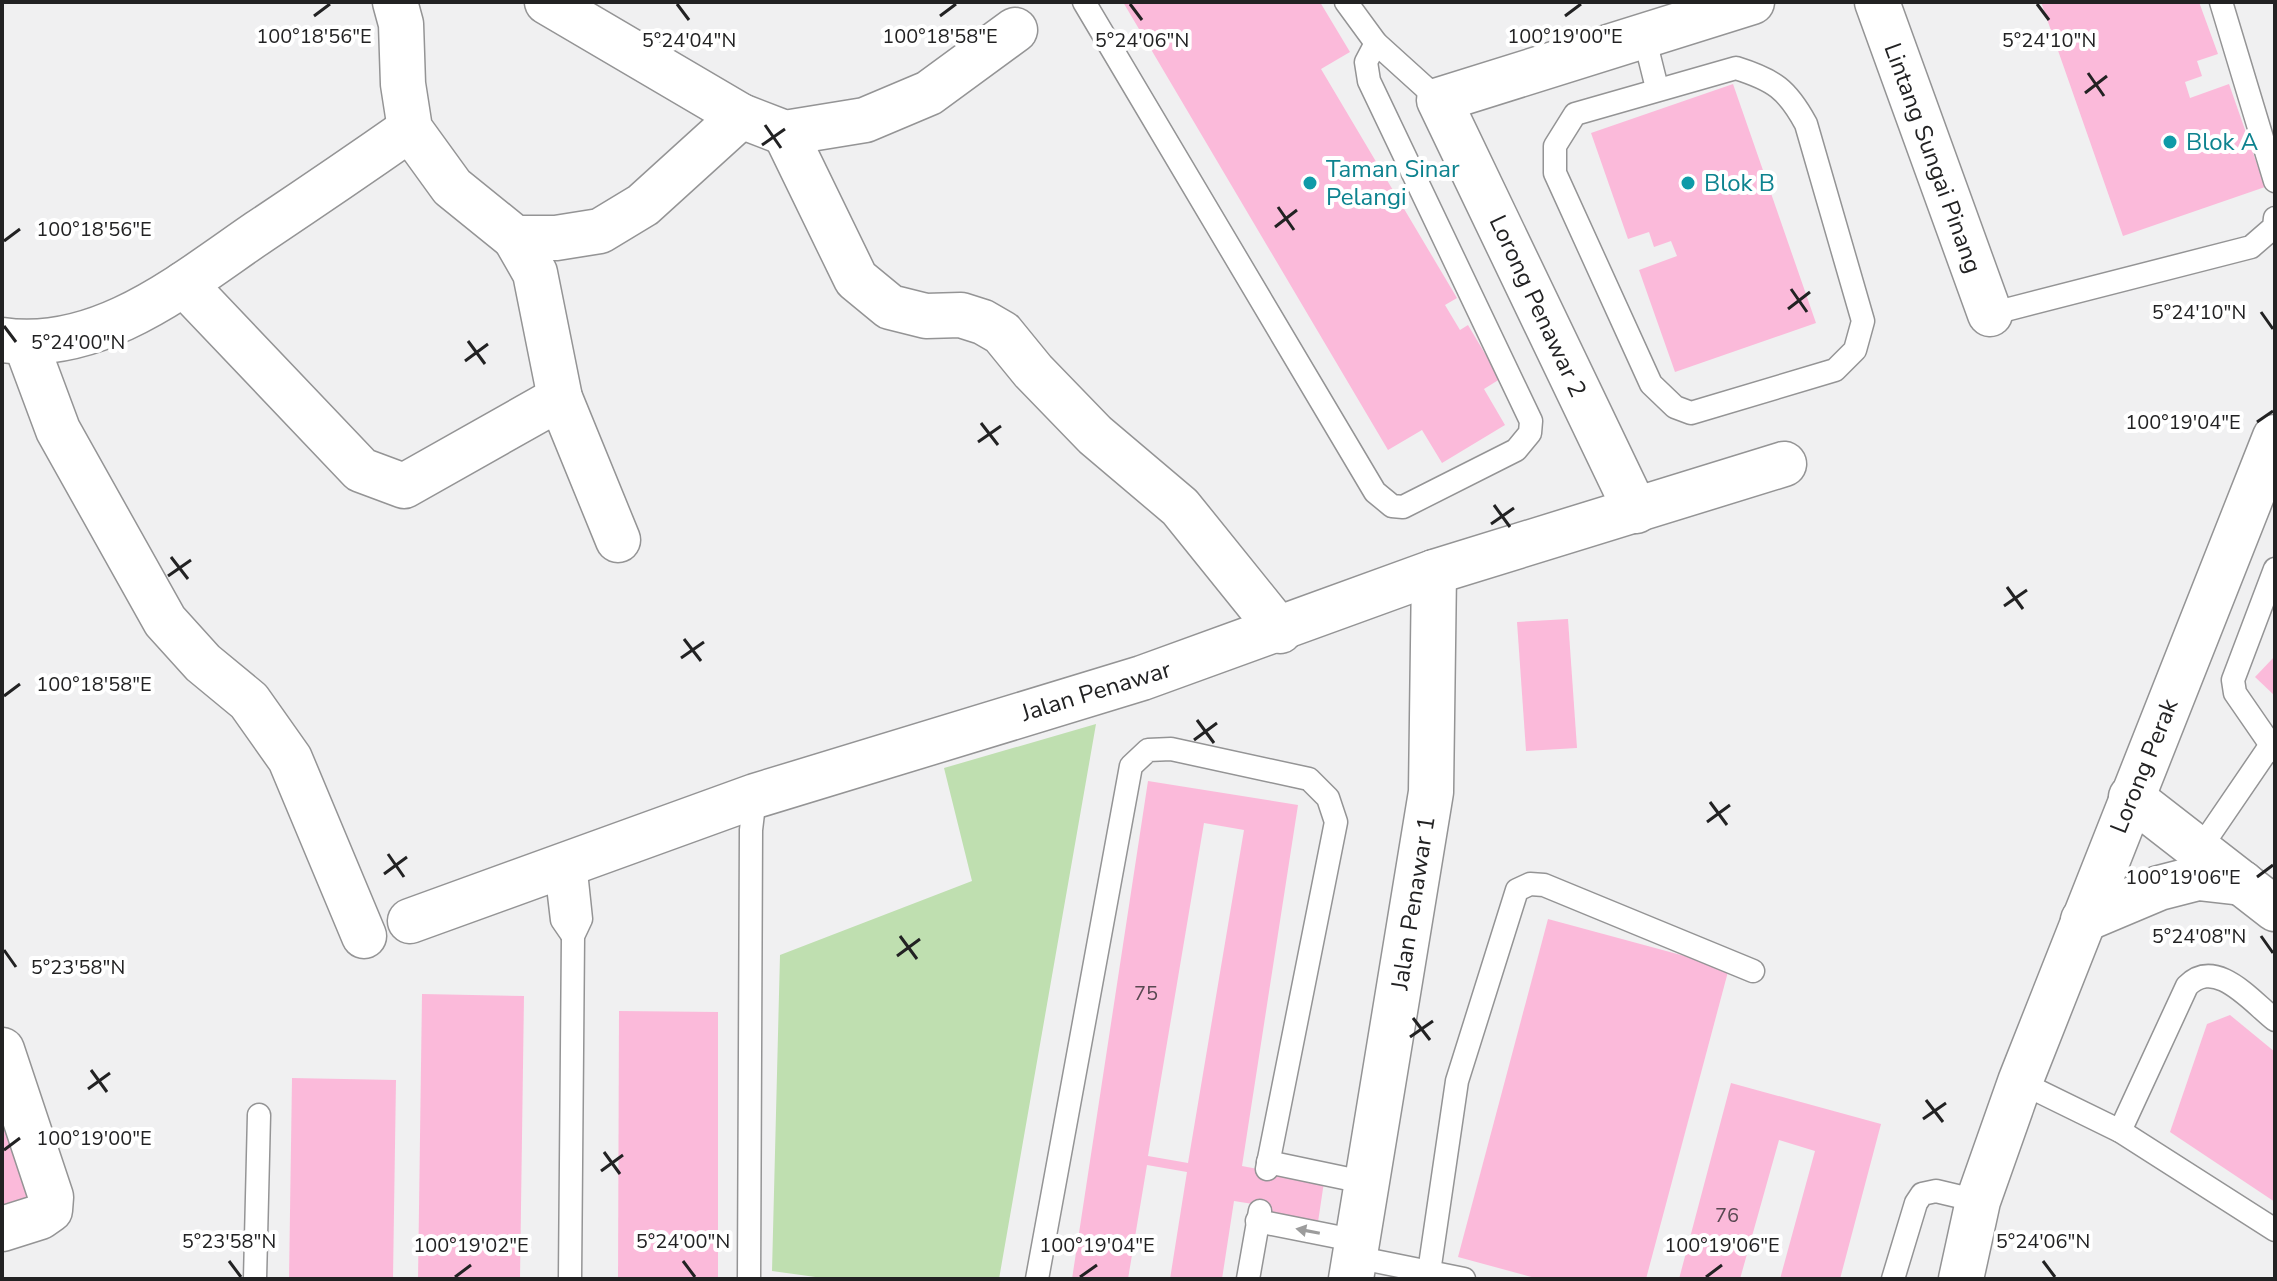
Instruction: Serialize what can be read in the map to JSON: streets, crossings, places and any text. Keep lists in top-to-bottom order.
{
  "streets": {
    "street": [
      "Lintang Sungai Pinang",
      "Lorong Penawar 2",
      "Jalan Penawar",
      "Lorong Perak",
      "Jalan Penawar 1"
    ]
  },
  "crossings": [
    ["Lorong Penawar 2", "Jalan Penawar"],
    ["Jalan Penawar", "Jalan Penawar 1"]
  ],
  "places": ["Blok A", "Taman Sinar Pelangi", "Blok B"],
  "house_numbers": ["75", "76"],
  "coordinates": [
    "100°18'56\"E",
    "100°18'58\"E",
    "100°19'00\"E",
    "5°24'04\"N",
    "5°24'06\"N",
    "5°24'10\"N",
    "5°24'00\"N",
    "100°19'04\"E",
    "100°19'06\"E",
    "5°24'08\"N",
    "5°23'58\"N",
    "100°19'02\"E"
  ]
}
